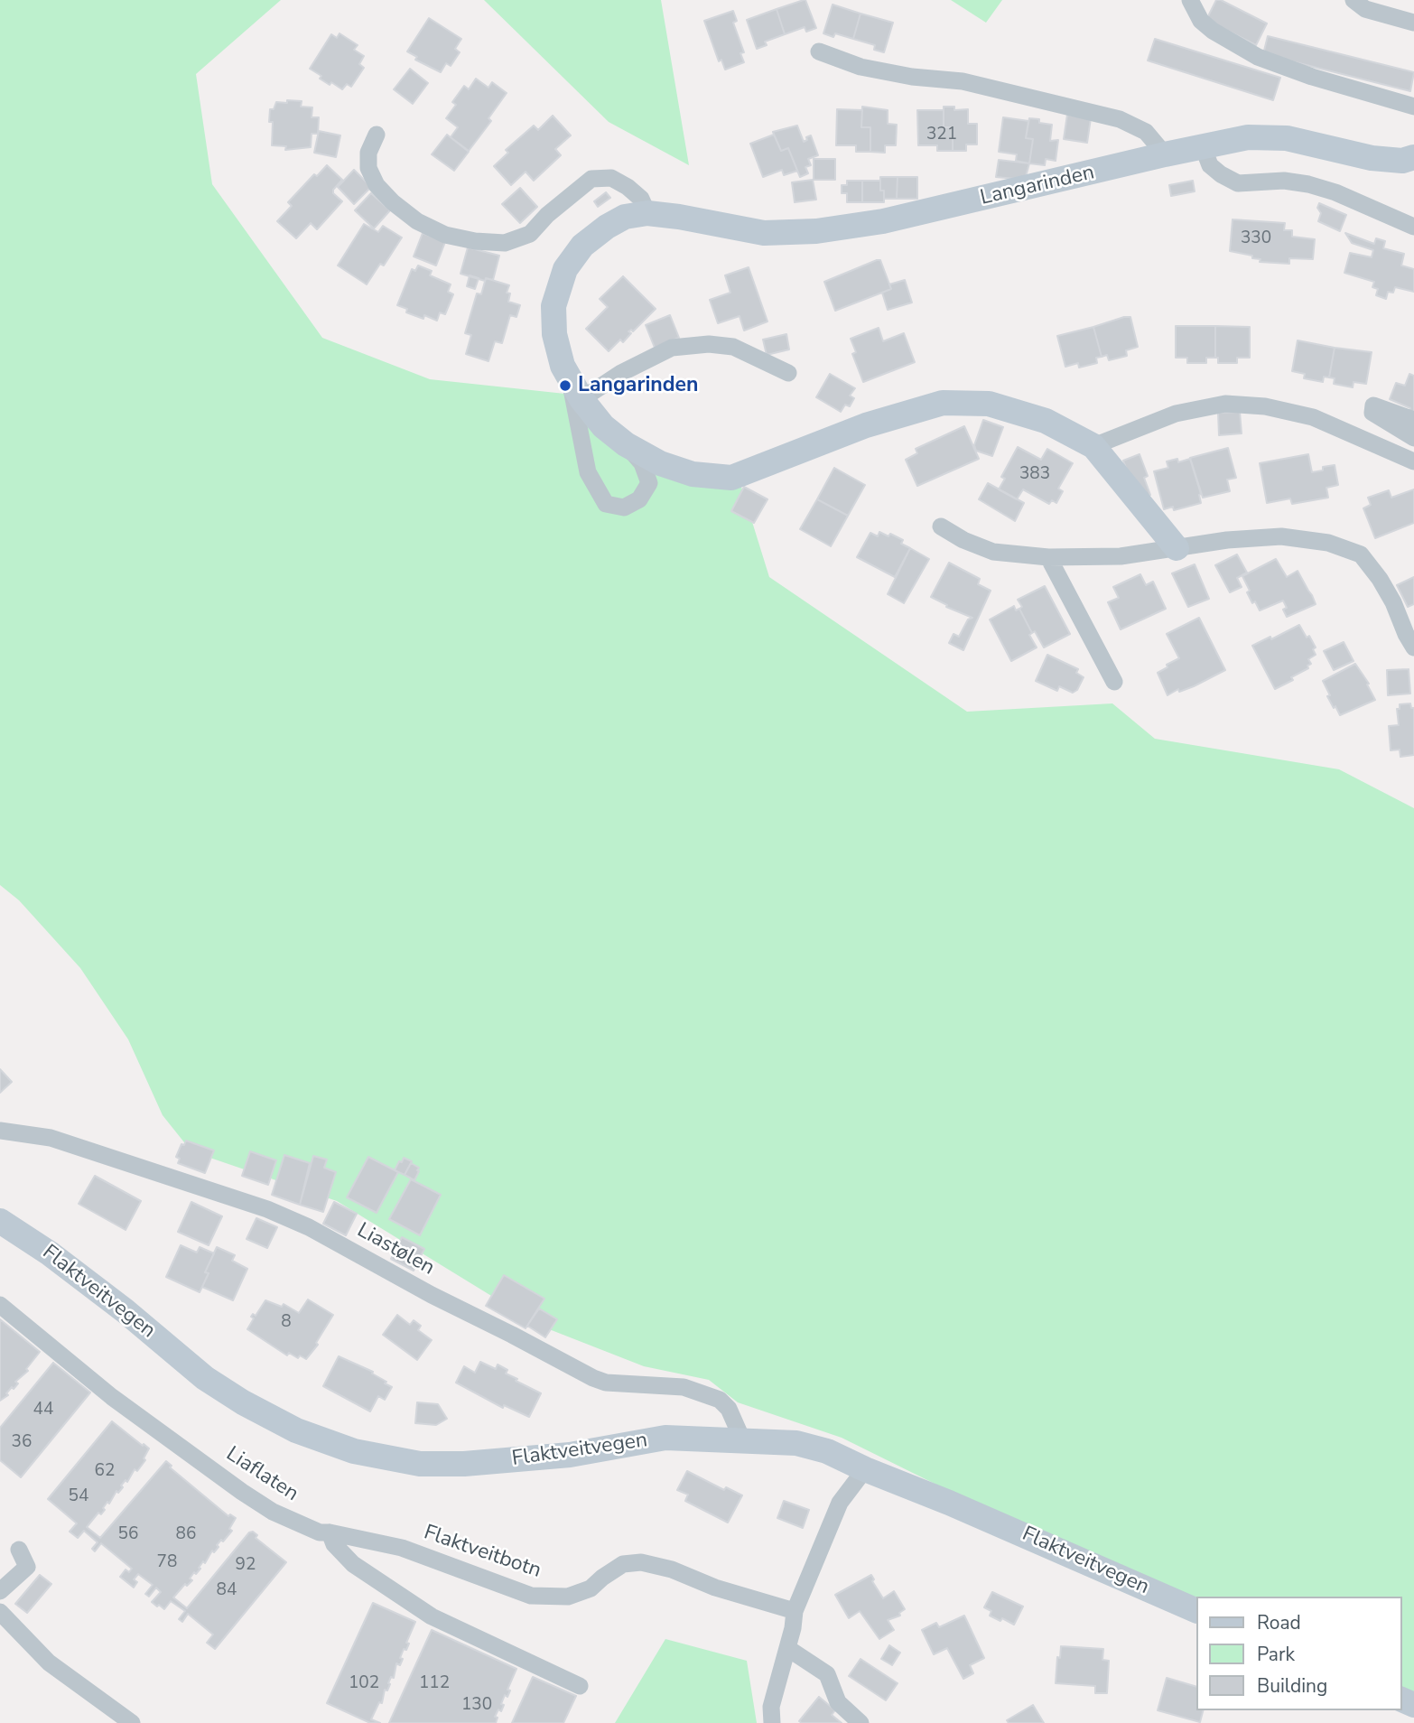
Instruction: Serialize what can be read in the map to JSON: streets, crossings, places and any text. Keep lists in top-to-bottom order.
{
  "streets": {
    "street": [
      "Langarinden",
      "Liastølen",
      "Flaktveitvegen",
      "Liaflaten",
      "Flaktveitbotn"
    ]
  },
  "crossings": [
    ["Liastølen", "Flaktveitvegen"],
    ["Liaflaten", "Flaktveitbotn"]
  ],
  "places": ["Langarinden"],
  "house_numbers": [
    "321",
    "330",
    "383",
    "8",
    "44",
    "36",
    "62",
    "54",
    "56",
    "86",
    "78",
    "92",
    "84",
    "102",
    "112",
    "130"
  ],
  "legend": ["Road", "Park", "Building"]
}
